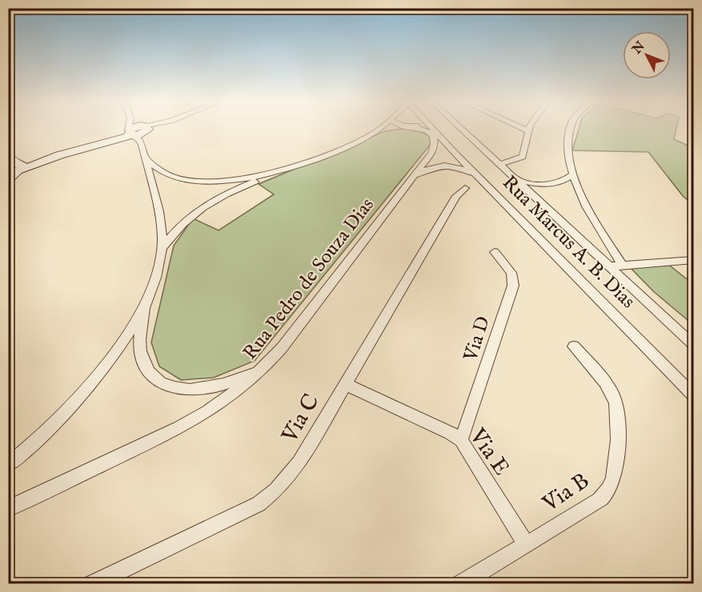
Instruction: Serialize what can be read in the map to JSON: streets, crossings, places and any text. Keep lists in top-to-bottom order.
{
  "streets": {
    "street": [
      "Rua Marcus A. B. Dias",
      "Rua Pedro de Souza Dias",
      "Via D",
      "Via C",
      "Via E",
      "Via B"
    ]
  },
  "crossings": [
    ["Via D", "Via E"],
    ["Via C", "Via E"],
    ["Via E", "Via B"]
  ],
  "north": "top left"
}
